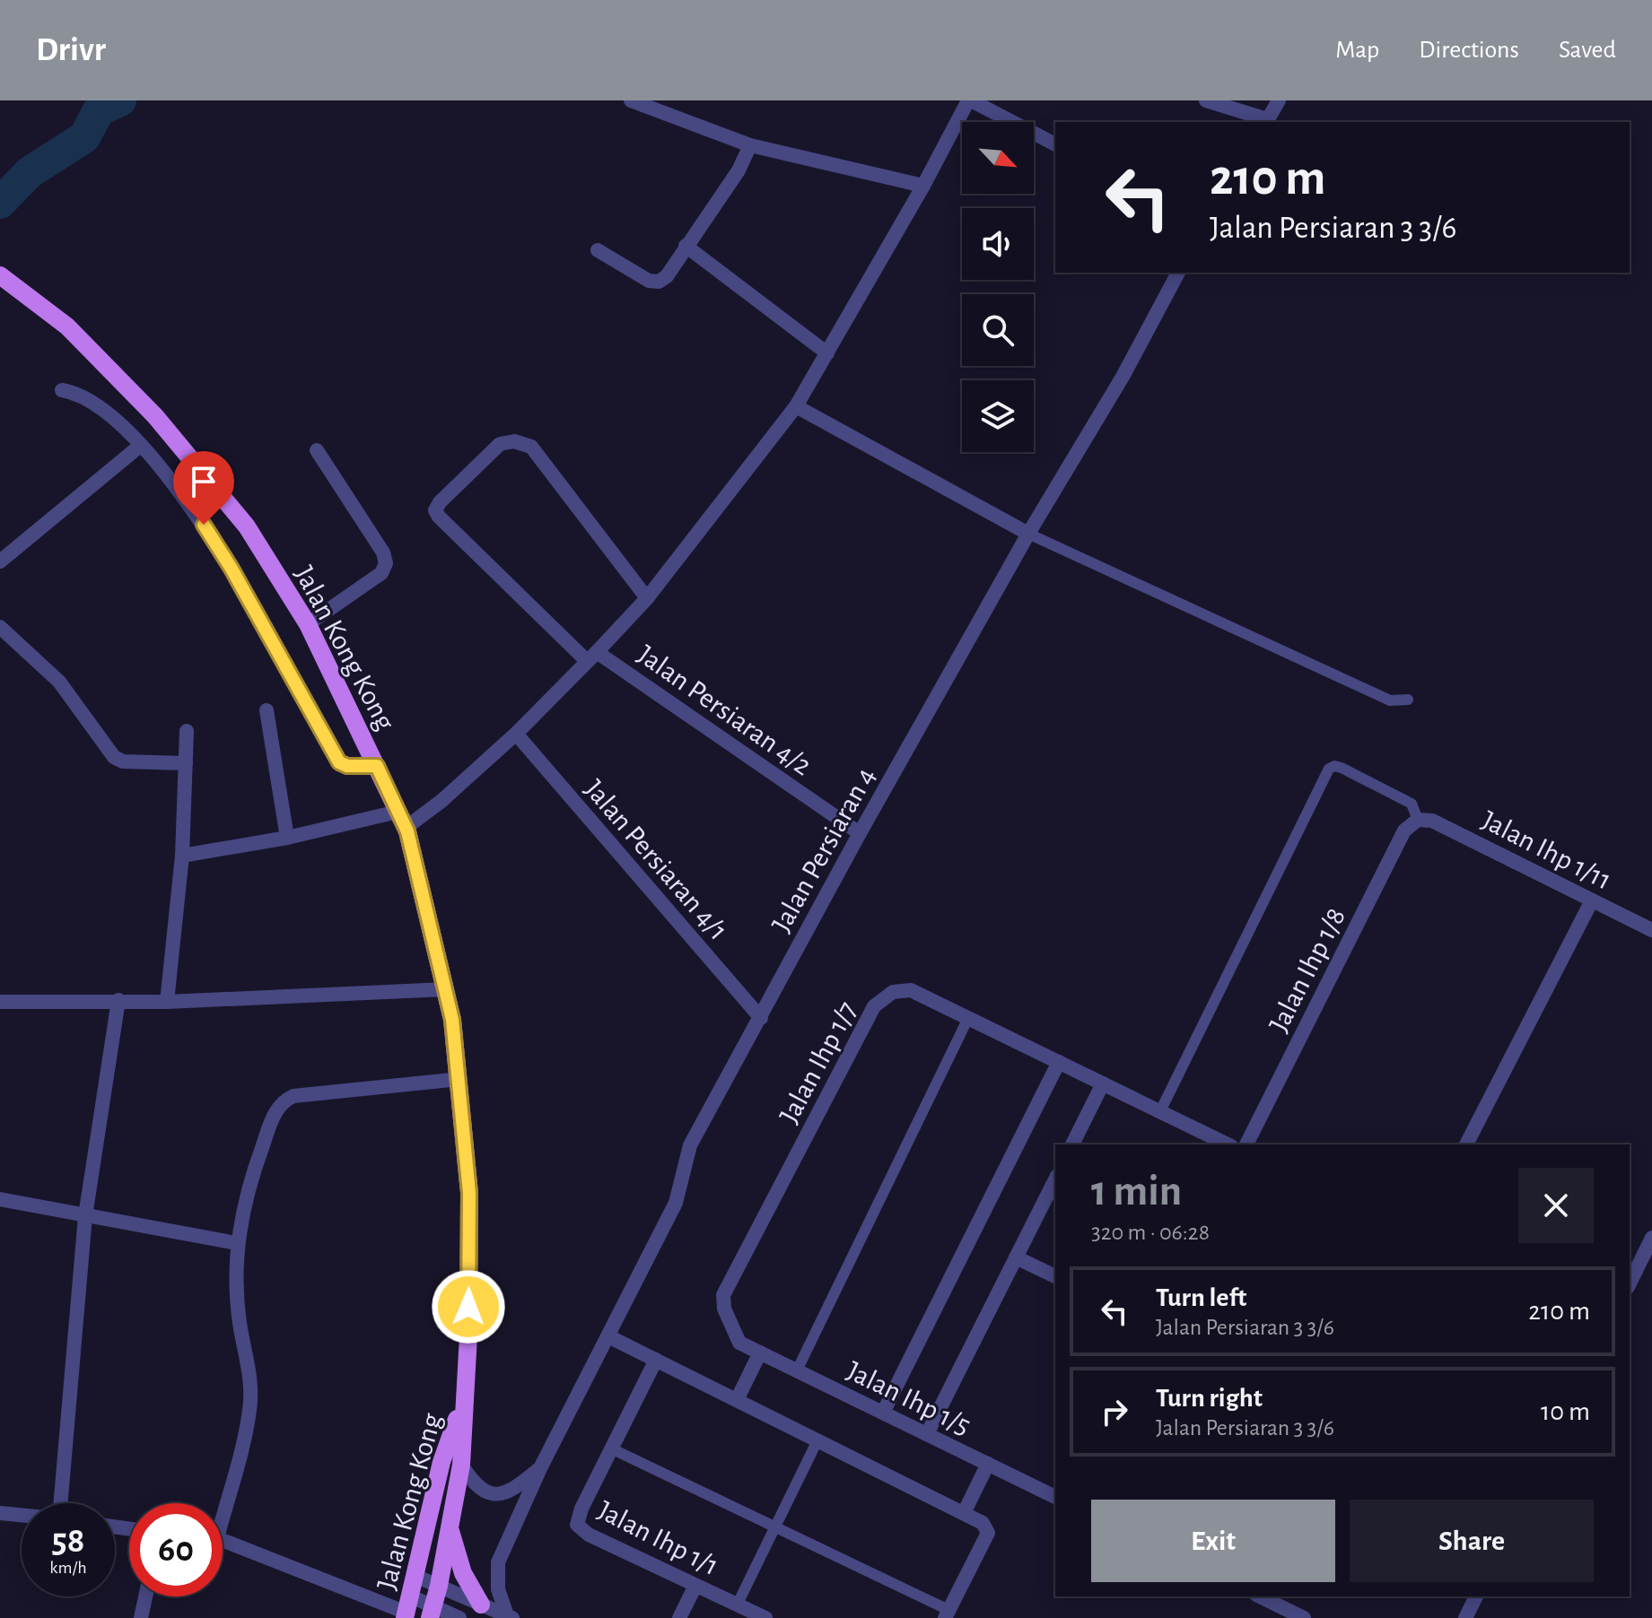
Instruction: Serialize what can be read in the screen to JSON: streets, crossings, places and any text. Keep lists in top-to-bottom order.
{
  "streets": {
    "main road": ["Jalan Kong Kong"],
    "street": [
      "Jalan Persiaran 4/2",
      "Jalan Persiaran 4",
      "Jalan Ihp 1/11",
      "Jalan Persiaran 4/1",
      "Jalan Ihp 1/8",
      "Jalan Ihp 1/7",
      "Jalan Ihp 1/5",
      "Jalan Ihp 1/1"
    ]
  },
  "crossings": [
    ["Jalan Persiaran 4/2", "Jalan Persiaran 4"],
    ["Jalan Persiaran 4", "Jalan Persiaran 4/1"],
    ["Jalan Ihp 1/11", "Jalan Ihp 1/8"],
    ["Jalan Ihp 1/7", "Jalan Ihp 1/5"]
  ],
  "north": "bottom right",
  "page": {
    "header": "Drivr",
    "nav": ["Map", "Directions", "Saved"],
    "turn": ["210 m", "Jalan Persiaran 3 3/6"],
    "heading": ["1 min", "320 m · 06:28"],
    "list": [
      {
        "name": "Turn left",
        "note": "Jalan Persiaran 3 3/6",
        "value": "210 m"
      },
      {
        "name": "Turn right",
        "note": "Jalan Persiaran 3 3/6",
        "value": "10 m"
      }
    ],
    "buttons": ["Exit", "Share"],
    "speed": "58 km/h",
    "limit": "60"
  }
}
